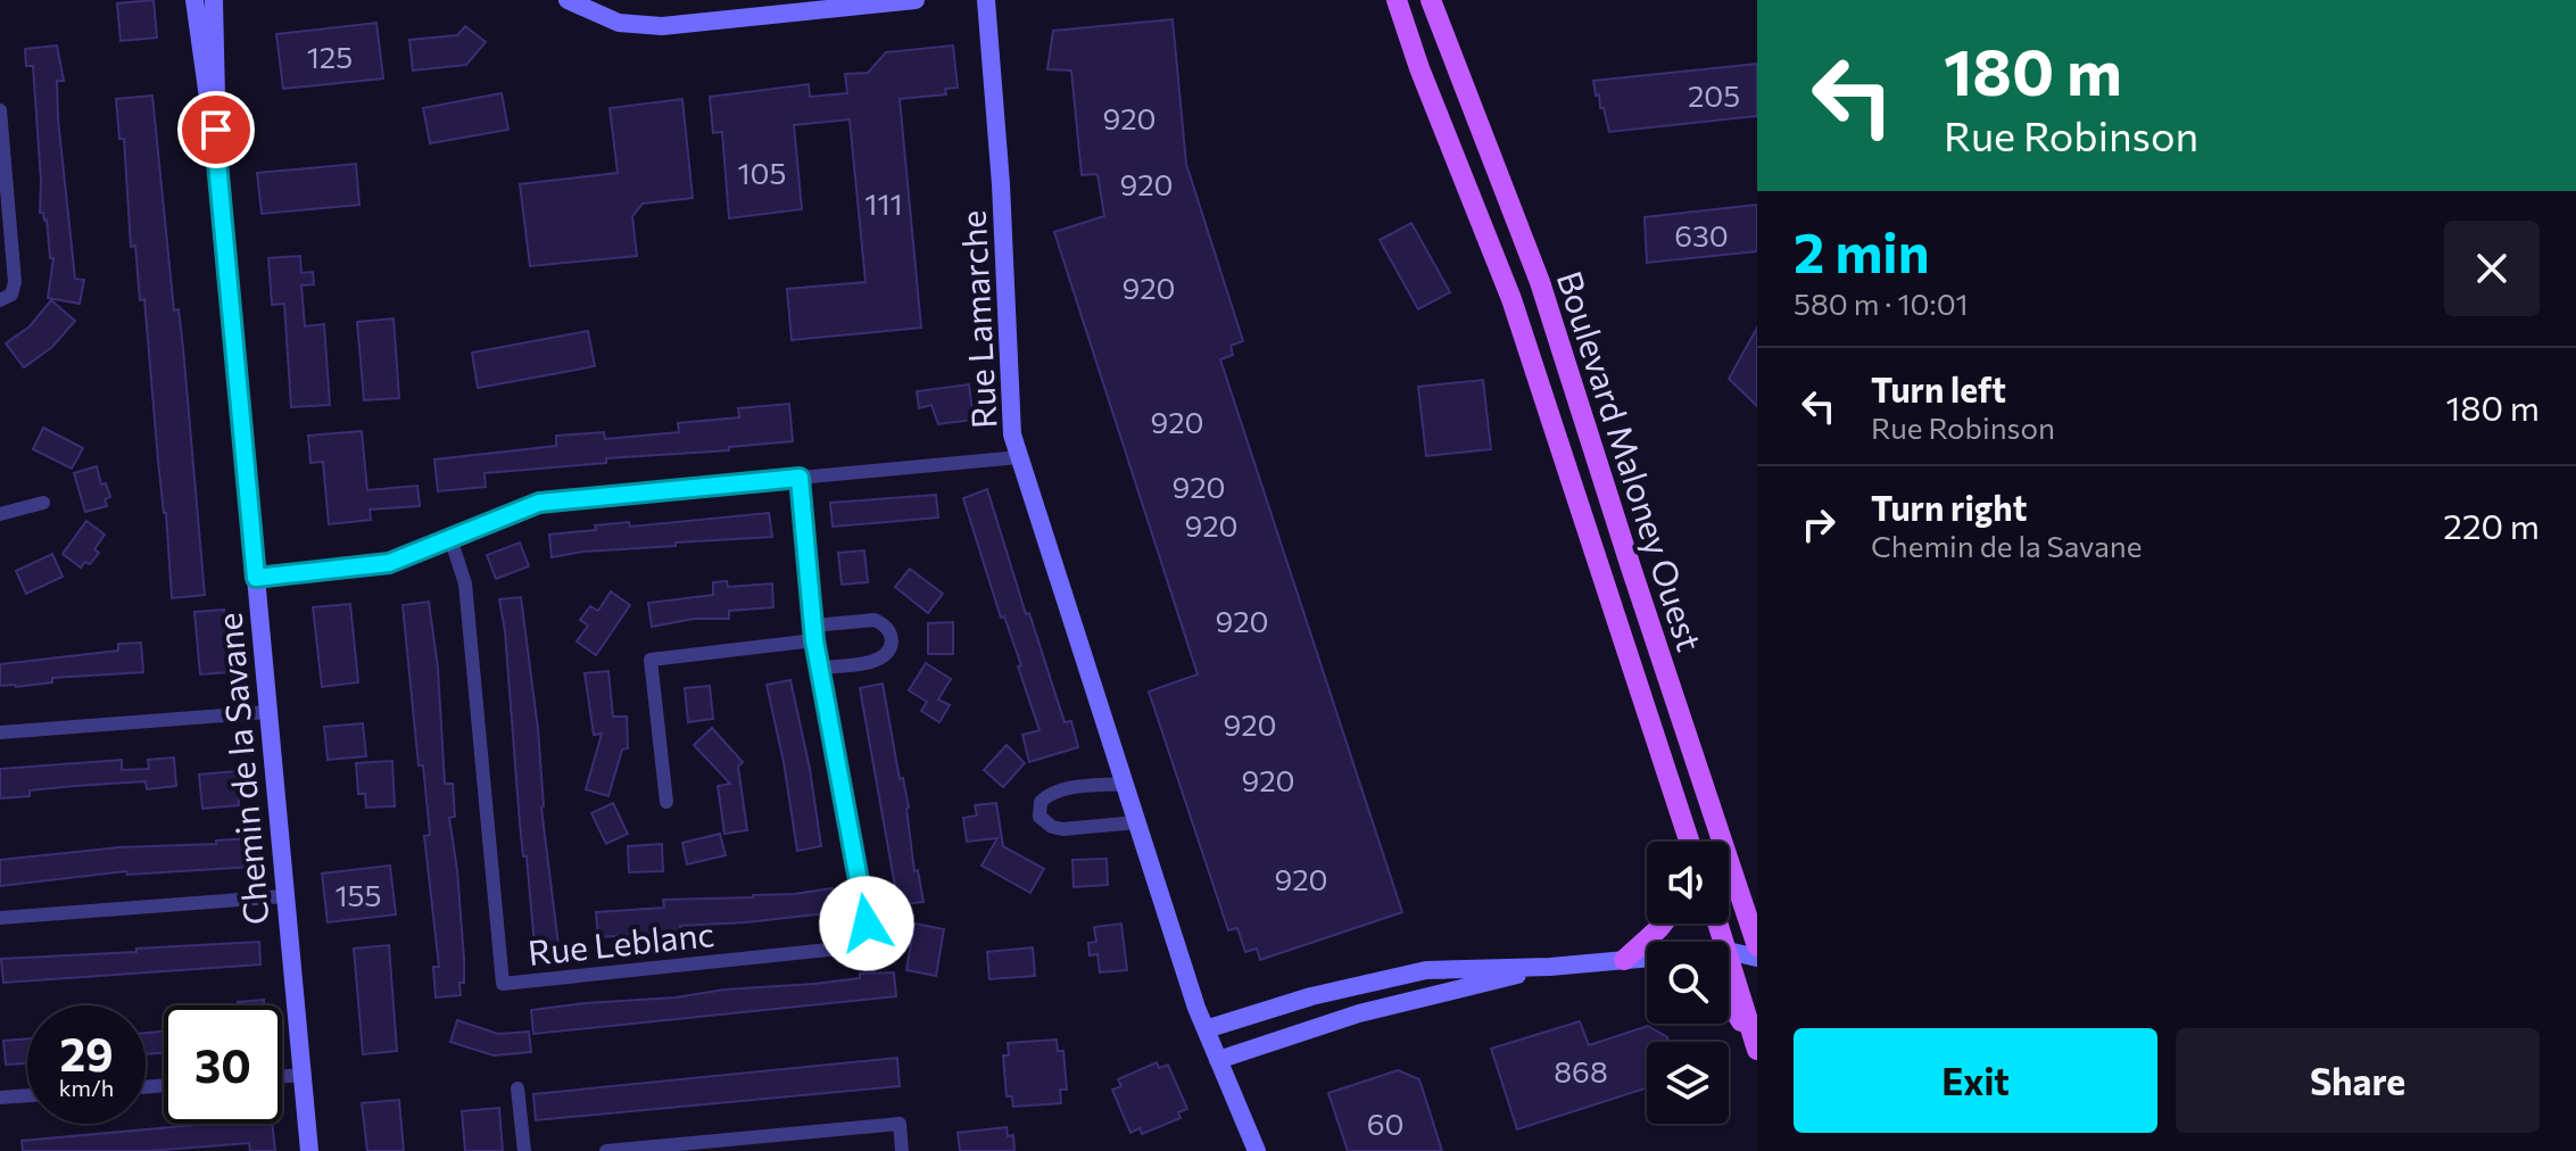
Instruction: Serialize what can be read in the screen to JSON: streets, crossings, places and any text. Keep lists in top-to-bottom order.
{
  "streets": {
    "main road": ["Boulevard Maloney Ouest"],
    "street": ["Rue Lamarche", "Chemin de la Savane", "Rue Leblanc"]
  },
  "house_numbers": [
    "125",
    "205",
    "920",
    "105",
    "920",
    "111",
    "630",
    "920",
    "920",
    "920",
    "920",
    "920",
    "920",
    "920",
    "920",
    "155",
    "868",
    "60"
  ],
  "page": {
    "turn": ["180 m", "Rue Robinson"],
    "heading": ["2 min", "580 m · 10:01"],
    "list": [
      {
        "name": "Turn left",
        "note": "Rue Robinson",
        "value": "180 m"
      },
      {
        "name": "Turn right",
        "note": "Chemin de la Savane",
        "value": "220 m"
      }
    ],
    "speed": "29 km/h",
    "limit": "30",
    "buttons": ["Exit", "Share"]
  }
}
